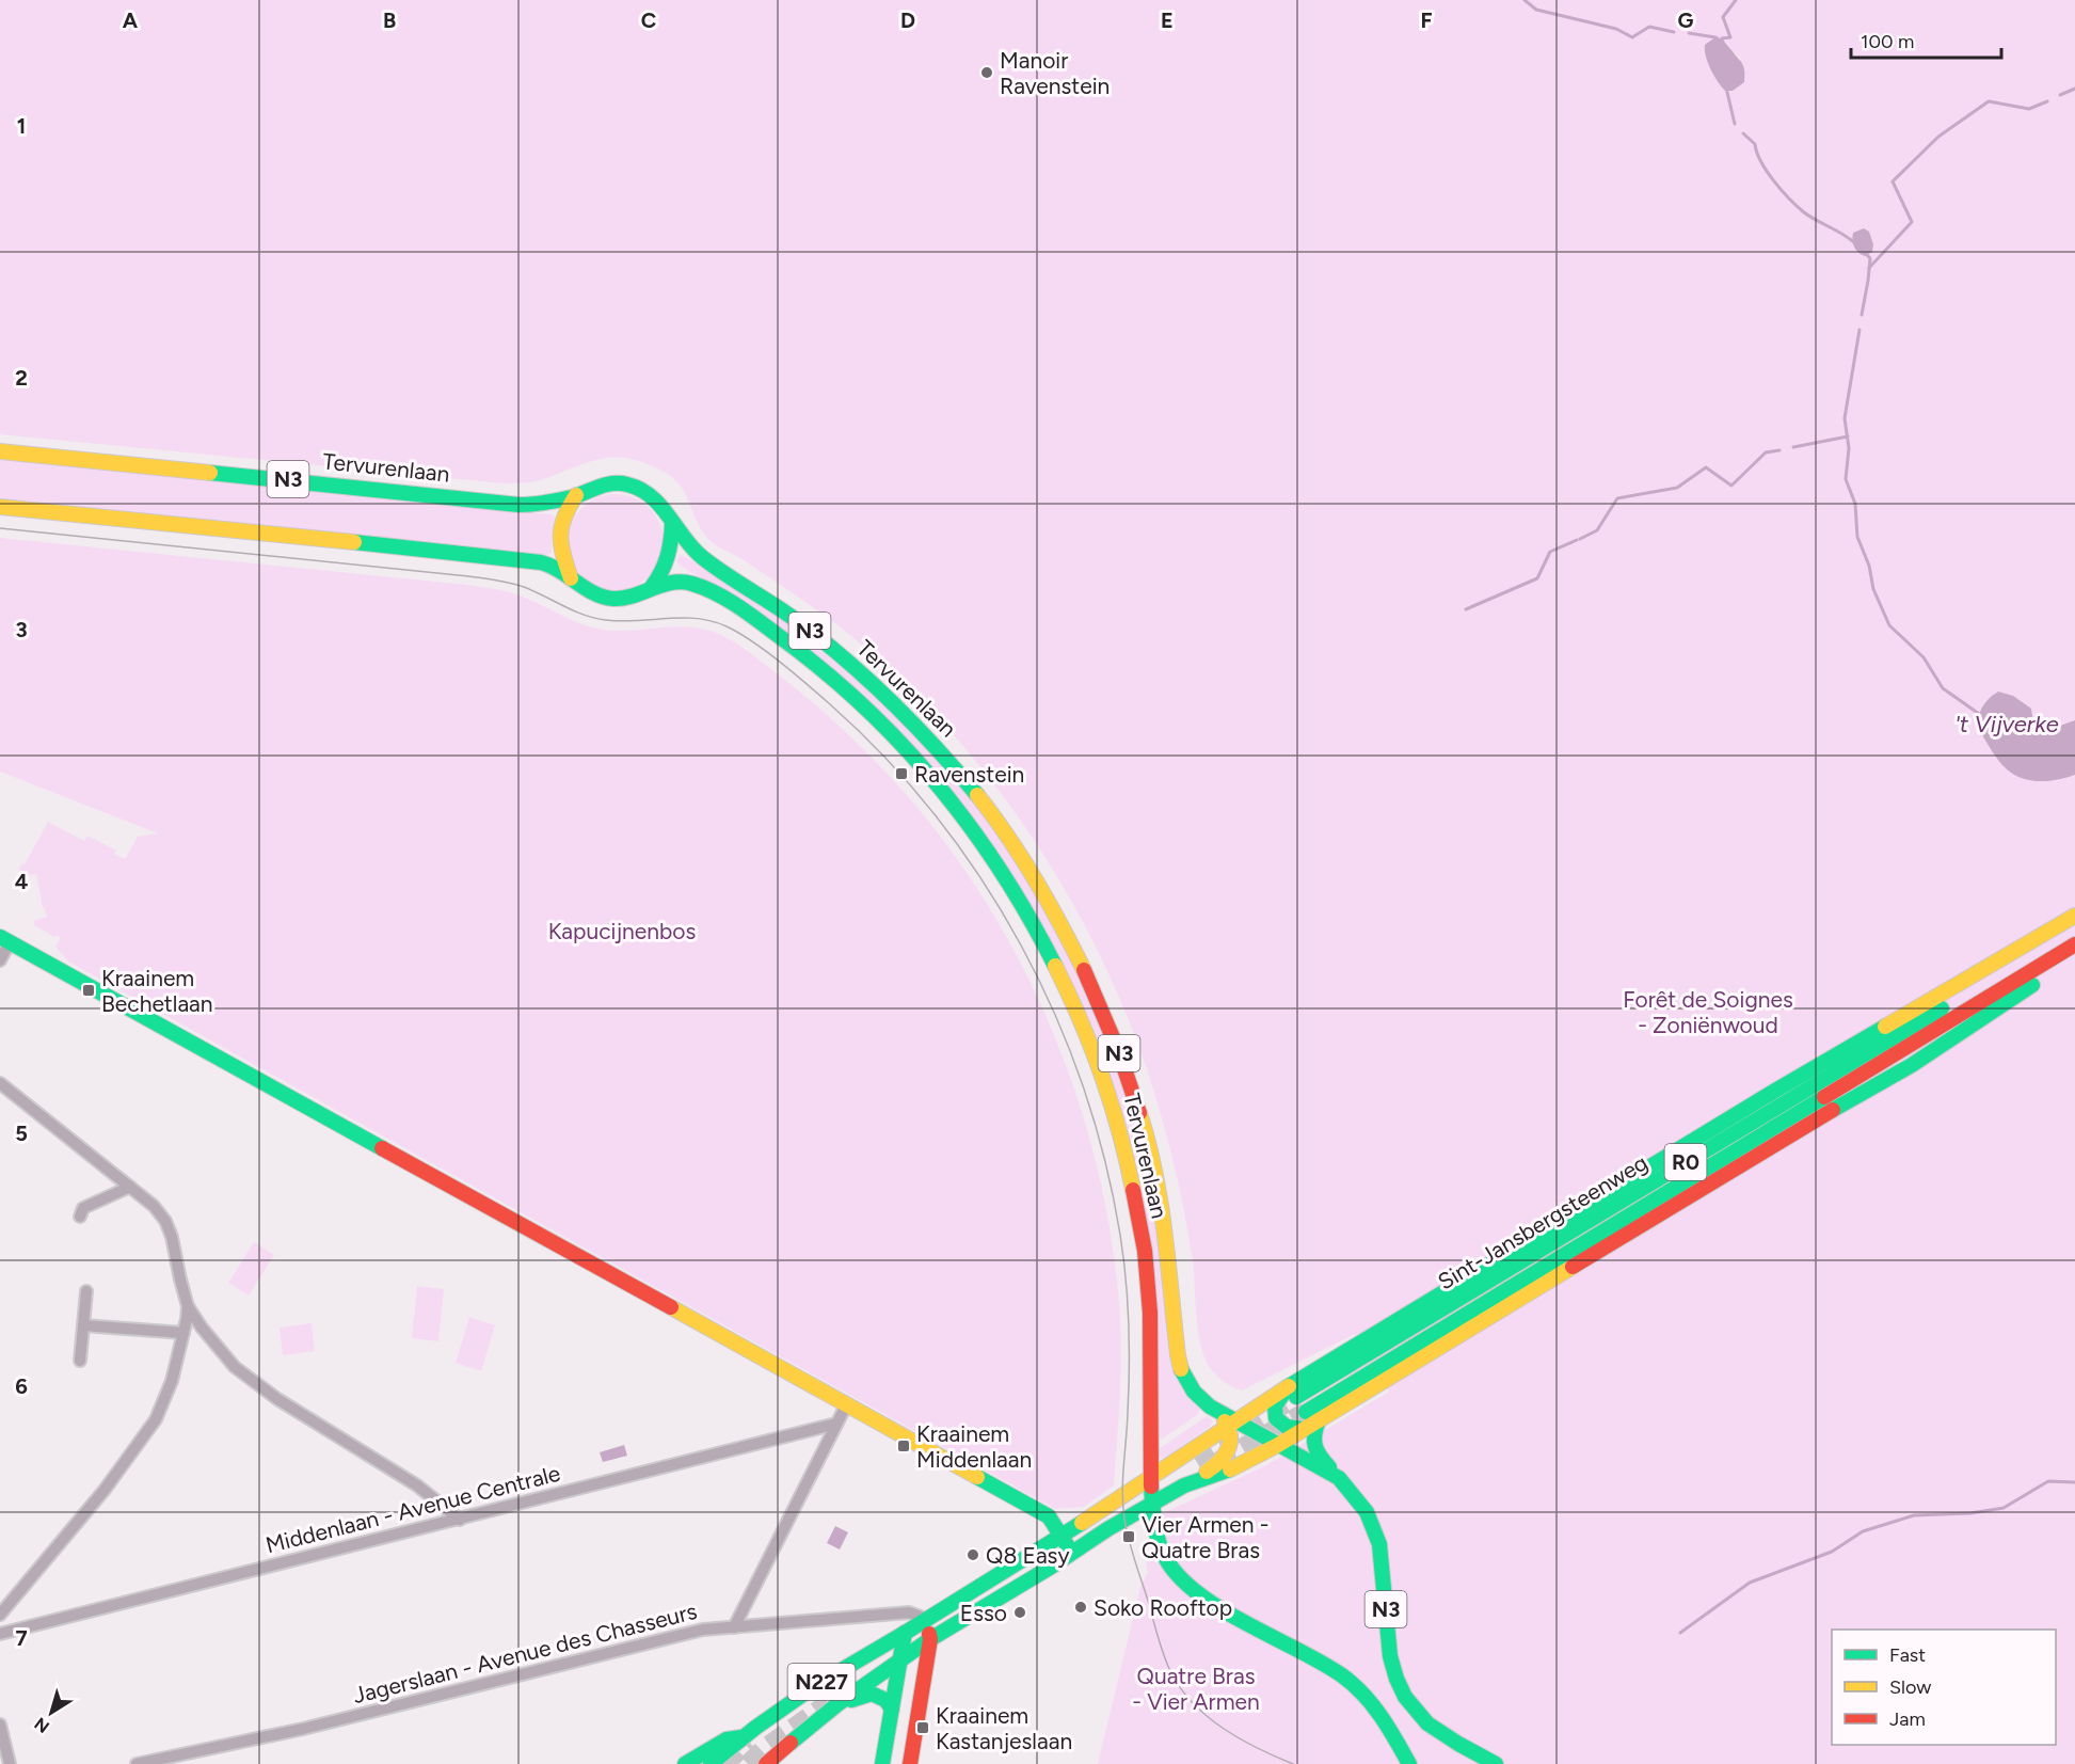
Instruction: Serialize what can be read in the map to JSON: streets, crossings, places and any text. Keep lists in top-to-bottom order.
{
  "streets": {
    "main road": [
      "Tervurenlaan",
      "N3",
      "R0",
      "Sint-Jansbergsteenweg",
      "N227"
    ],
    "street": ["Middenlaan - Avenue Centrale", "Jagerslaan - Avenue des Chasseurs"]
  },
  "crossings": [
    ["Tervurenlaan", "N3"],
    ["Tervurenlaan", "N227"],
    ["N3", "N227"],
    ["Jagerslaan - Avenue des Chasseurs", "N227"]
  ],
  "water": ["'t Vijverke"],
  "parks": ["Kapucijnenbos", "Forêt de Soignes - Zoniënwoud", "Quatre Bras - Vier Armen"],
  "places": {
    "other": [
      "Manoir Ravenstein",
      "Q8 Easy",
      "Soko Rooftop",
      "Esso"
    ],
    "transit": [
      "Ravenstein",
      "Kraainem Bechetlaan",
      "Kraainem Middenlaan",
      "Vier Armen - Quatre Bras",
      "Kraainem Kastanjeslaan"
    ]
  },
  "legend": ["Fast", "Slow", "Jam"],
  "scale_bar": "100 m",
  "north": "bottom left",
  "grid": {
    "columns": [
      "A",
      "B",
      "C",
      "D",
      "E",
      "F",
      "G"
    ],
    "rows": [
      "1",
      "2",
      "3",
      "4",
      "5",
      "6",
      "7"
    ]
  }
}
